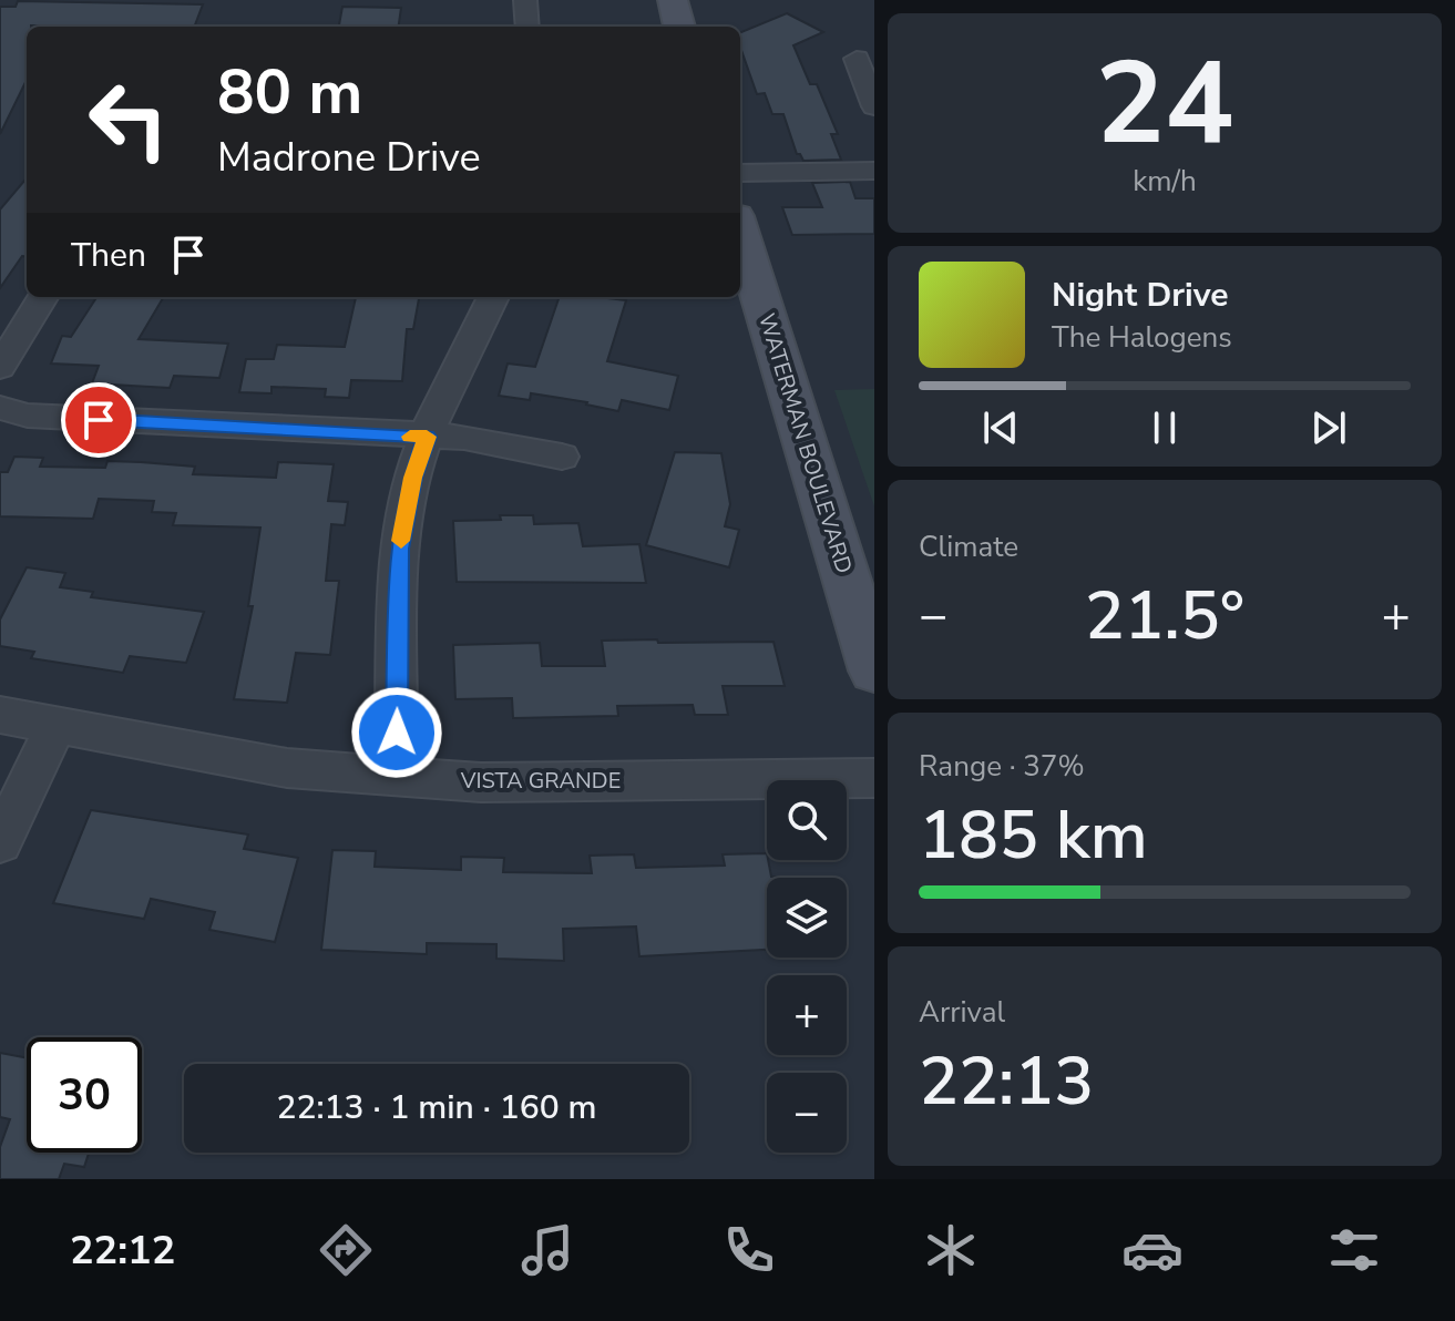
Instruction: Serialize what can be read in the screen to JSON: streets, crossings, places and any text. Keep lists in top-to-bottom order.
{
  "streets": {
    "main road": ["WATERMAN BOULEVARD"],
    "street": ["VISTA GRANDE"]
  },
  "page": {
    "tile": [
      ["24", "km/h"],
      "Climate",
      ["Range · 37%", "185 km"],
      ["Arrival", "22:13"]
    ],
    "turn": ["80 m", "Madrone Drive"],
    "then": "Then",
    "song": ["Night Drive", "The Halogens"],
    "heat": ["−", "21.5°", "+"],
    "map_buttons": ["+", "−"],
    "limit": "30",
    "trip": "22:13 · 1 min · 160 m",
    "tabs": "22:12"
  }
}
